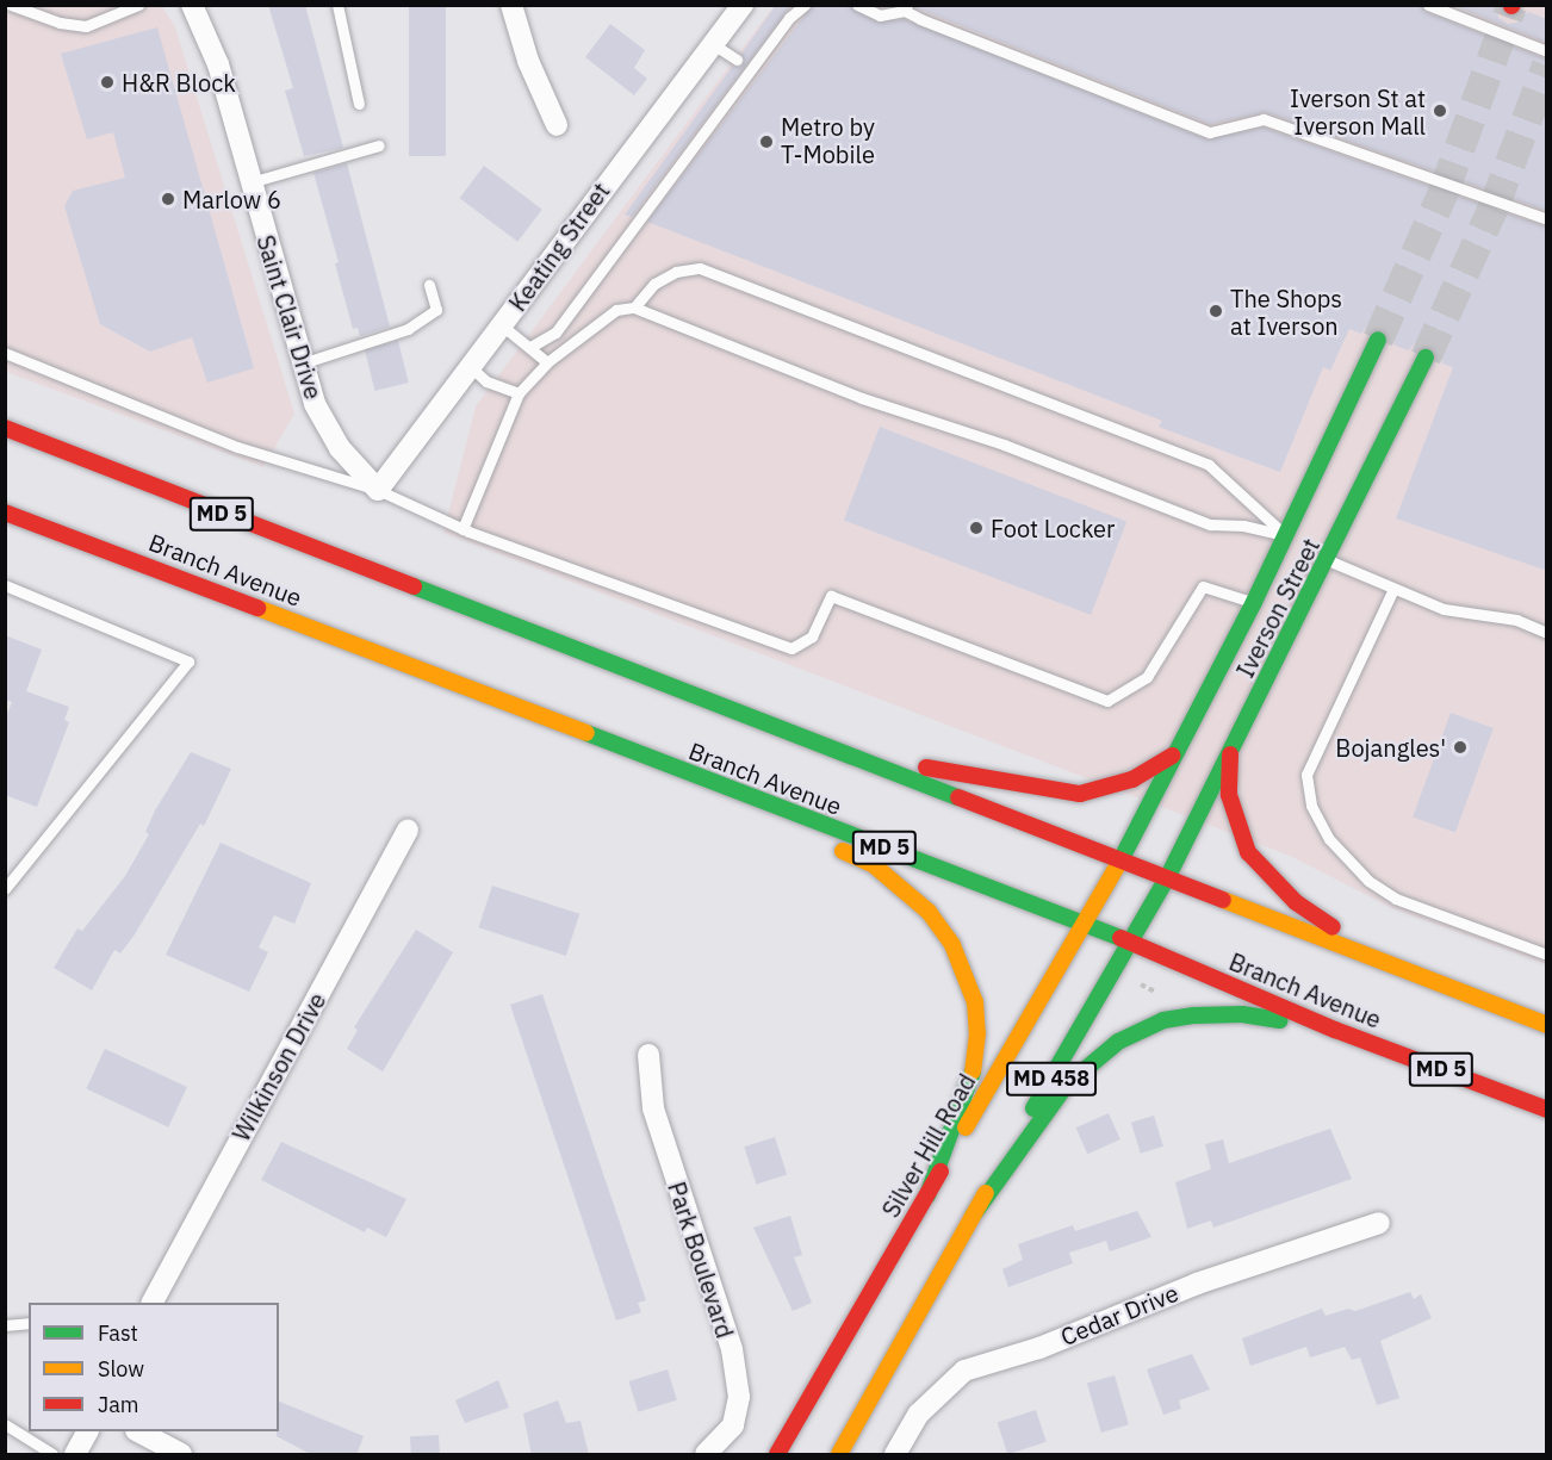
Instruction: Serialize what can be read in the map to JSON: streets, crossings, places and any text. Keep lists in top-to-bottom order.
{
  "streets": {
    "main road": [
      "MD 5",
      "Branch Avenue",
      "Iverson Street",
      "MD 458",
      "Silver Hill Road"
    ],
    "street": [
      "Keating Street",
      "Saint Clair Drive",
      "Wilkinson Drive",
      "Park Boulevard",
      "Cedar Drive"
    ]
  },
  "crossings": [
    ["Keating Street", "Saint Clair Drive"],
    ["Branch Avenue", "Iverson Street"],
    ["Branch Avenue", "MD 458"],
    ["Branch Avenue", "Silver Hill Road"],
    ["Iverson Street", "MD 458"],
    ["Iverson Street", "Silver Hill Road"]
  ],
  "places": [
    "H&R Block",
    "Iverson St at Iverson Mall",
    "Metro by T-Mobile",
    "Marlow 6",
    "The Shops at Iverson",
    "Foot Locker",
    "Bojangles'"
  ],
  "legend": ["Fast", "Slow", "Jam"]
}
